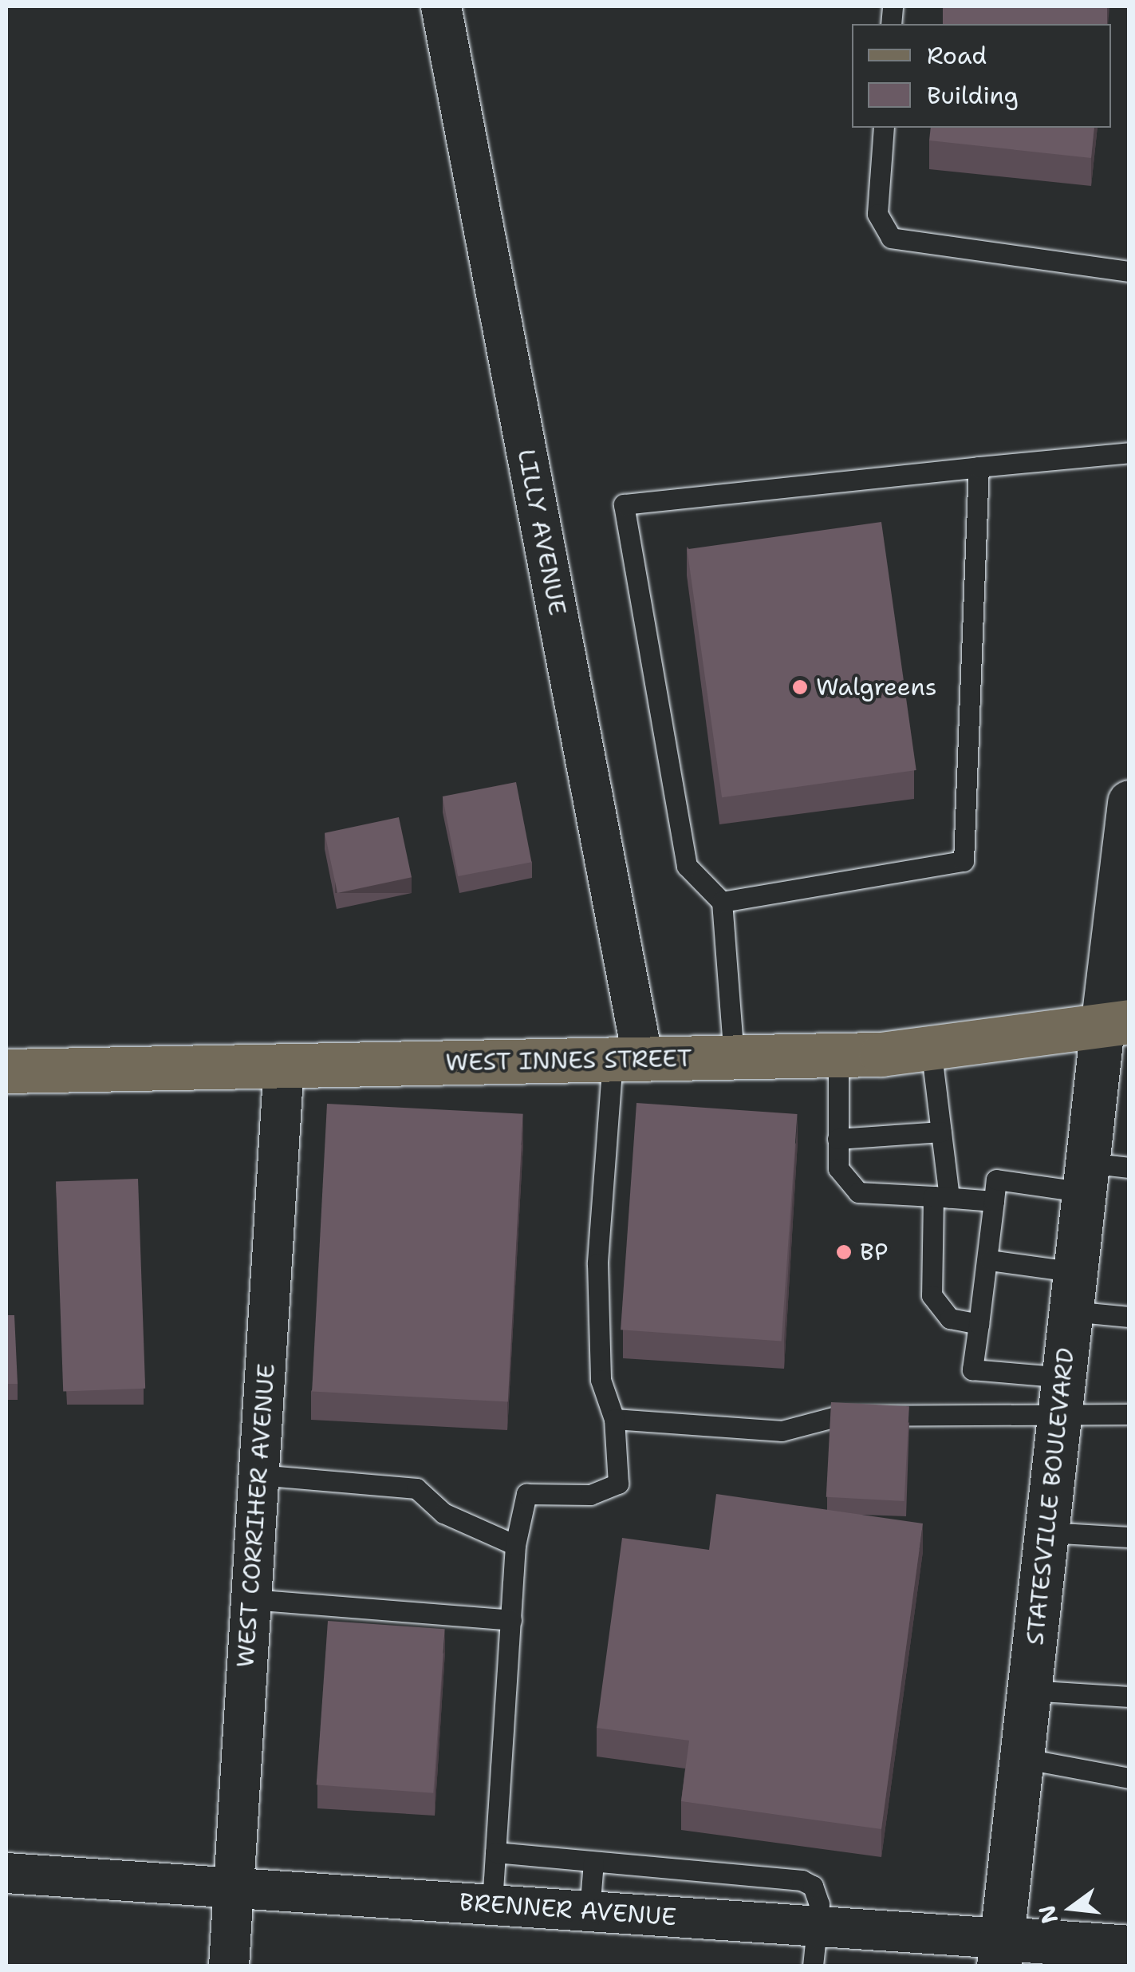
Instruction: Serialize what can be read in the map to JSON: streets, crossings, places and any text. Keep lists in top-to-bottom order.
{
  "streets": {
    "main road": ["WEST INNES STREET", "STATESVILLE BOULEVARD", "BRENNER AVENUE"],
    "street": ["LILLY AVENUE", "WEST CORRIHER AVENUE"]
  },
  "crossings": [
    ["LILLY AVENUE", "WEST INNES STREET"],
    ["WEST INNES STREET", "STATESVILLE BOULEVARD"],
    ["WEST INNES STREET", "WEST CORRIHER AVENUE"],
    ["STATESVILLE BOULEVARD", "BRENNER AVENUE"],
    ["WEST CORRIHER AVENUE", "BRENNER AVENUE"]
  ],
  "places": ["Walgreens", "BP"],
  "legend": ["Road", "Building"],
  "north": "left"
}
